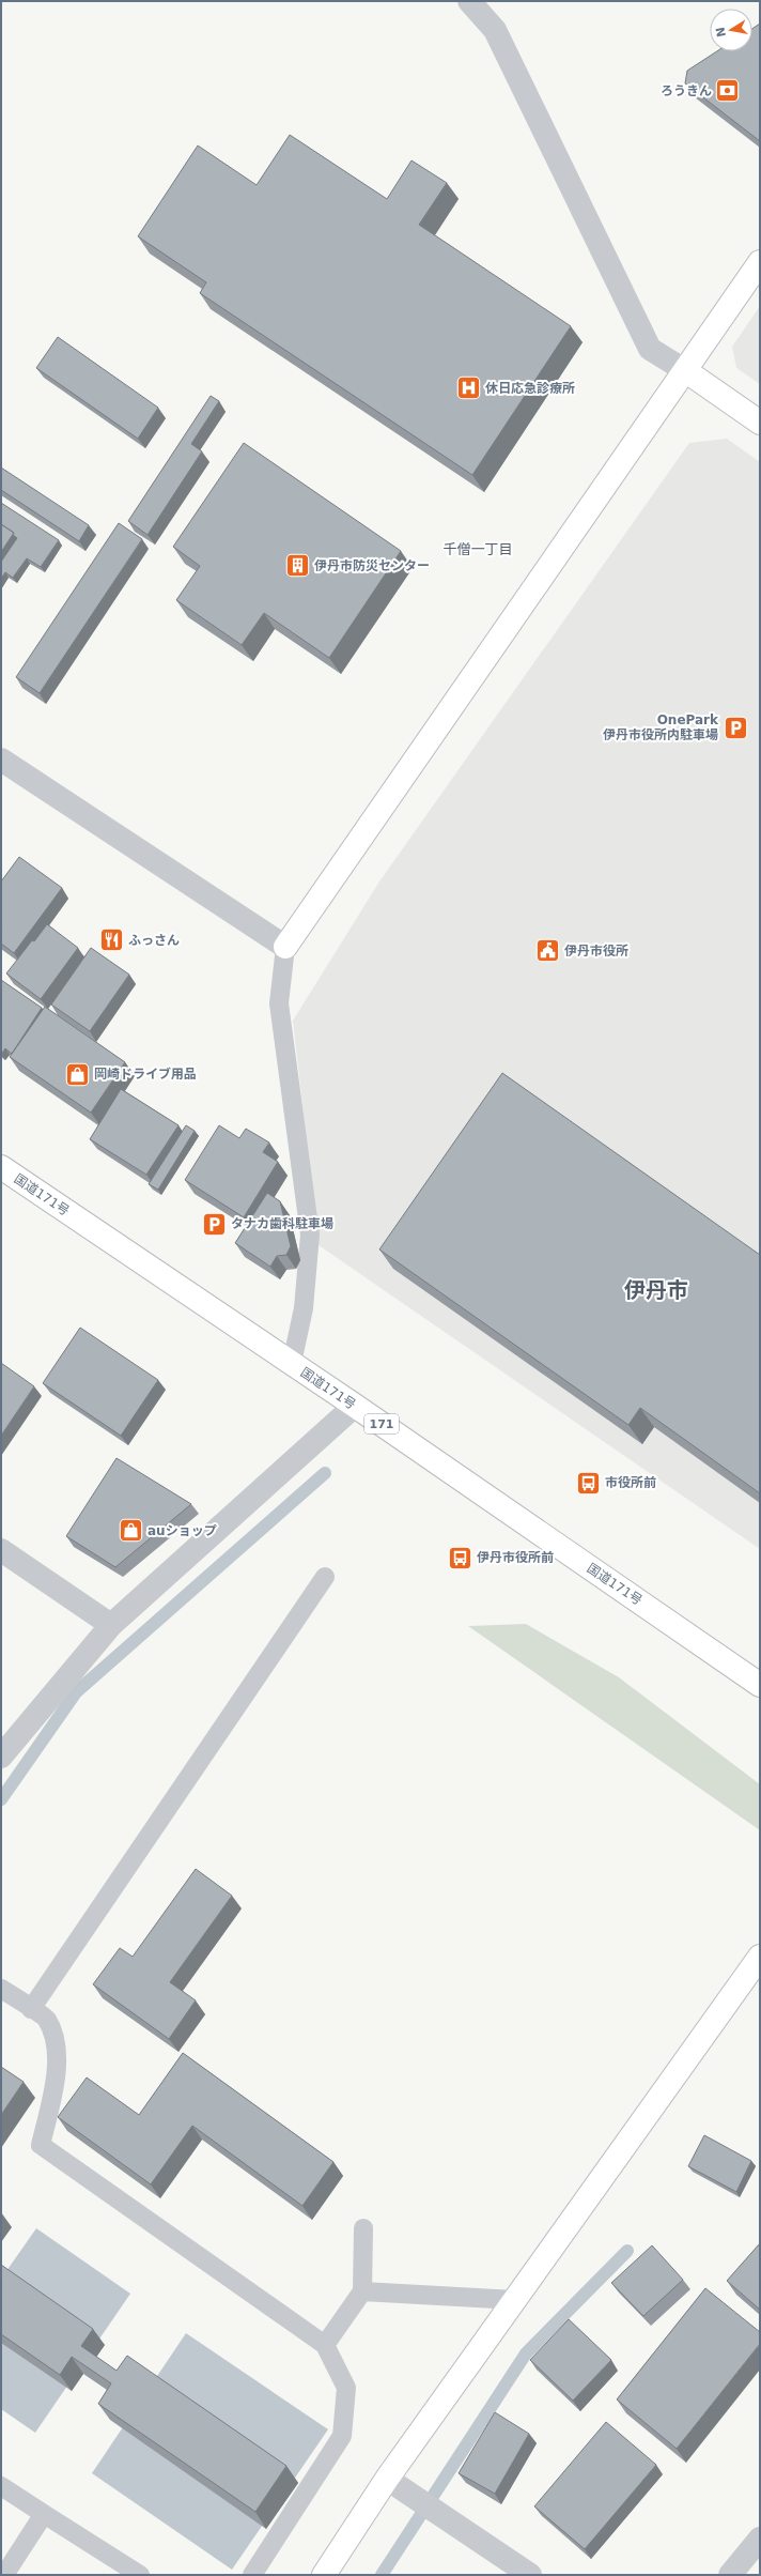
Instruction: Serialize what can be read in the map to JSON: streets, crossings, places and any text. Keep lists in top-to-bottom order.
{
  "streets": {
    "main road": ["国道171号", "171"]
  },
  "districts": ["千僧一丁目", "伊丹市"],
  "places": {
    "bank": ["ろうきん"],
    "hospital": ["休日応急診療所"],
    "building": ["伊丹市防災センター"],
    "parking": ["OnePark 伊丹市役所内駐車場", "タナカ歯科駐車場"],
    "restaurant": ["ふっさん"],
    "public building": ["伊丹市役所"],
    "shop": ["岡崎ドライブ用品", "auショップ"],
    "bus stop": ["市役所前", "伊丹市役所前"]
  },
  "north": "left"
}
